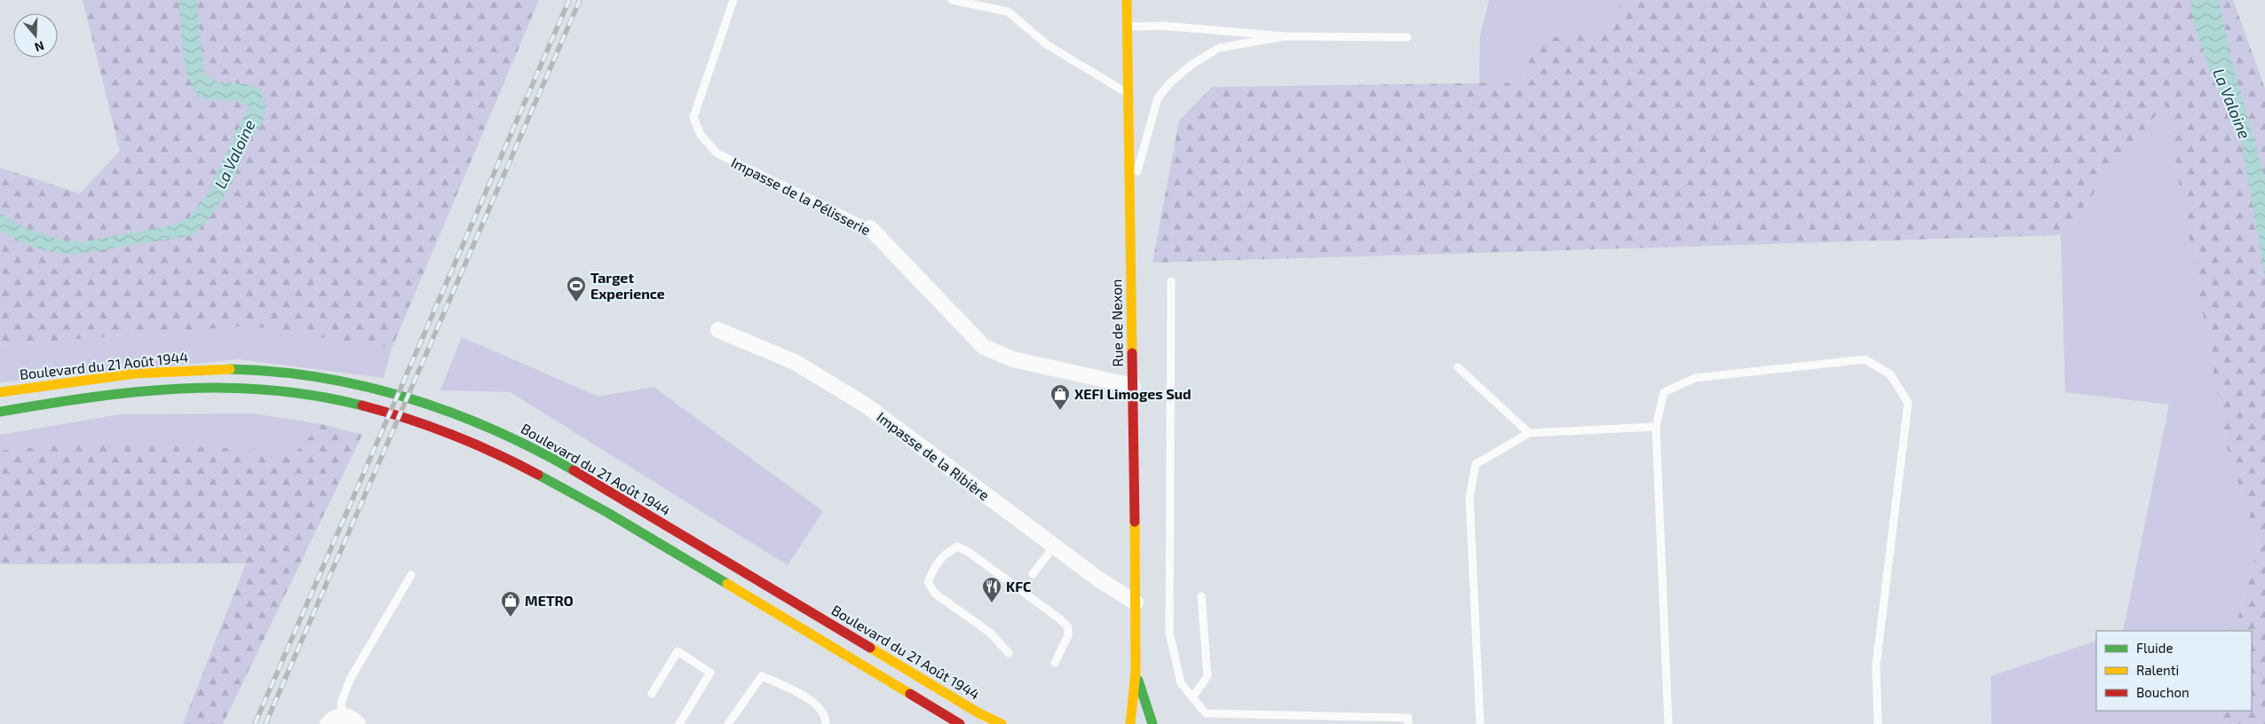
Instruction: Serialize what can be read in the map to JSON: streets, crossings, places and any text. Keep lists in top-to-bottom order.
{
  "streets": {
    "main road": ["Rue de Nexon", "Boulevard du 21 Août 1944"],
    "street": ["Impasse de la Pélisserie", "Impasse de la Ribière"]
  },
  "crossings": [
    ["Impasse de la Pélisserie", "Rue de Nexon"],
    ["Rue de Nexon", "Impasse de la Ribière"]
  ],
  "water": ["La Valoine"],
  "places": {
    "sports": ["Target Experience"],
    "shop": ["XEFI Limoges Sud", "METRO"],
    "restaurant": ["KFC"]
  },
  "legend": ["Fluide", "Ralenti", "Bouchon"],
  "north": "bottom"
}
